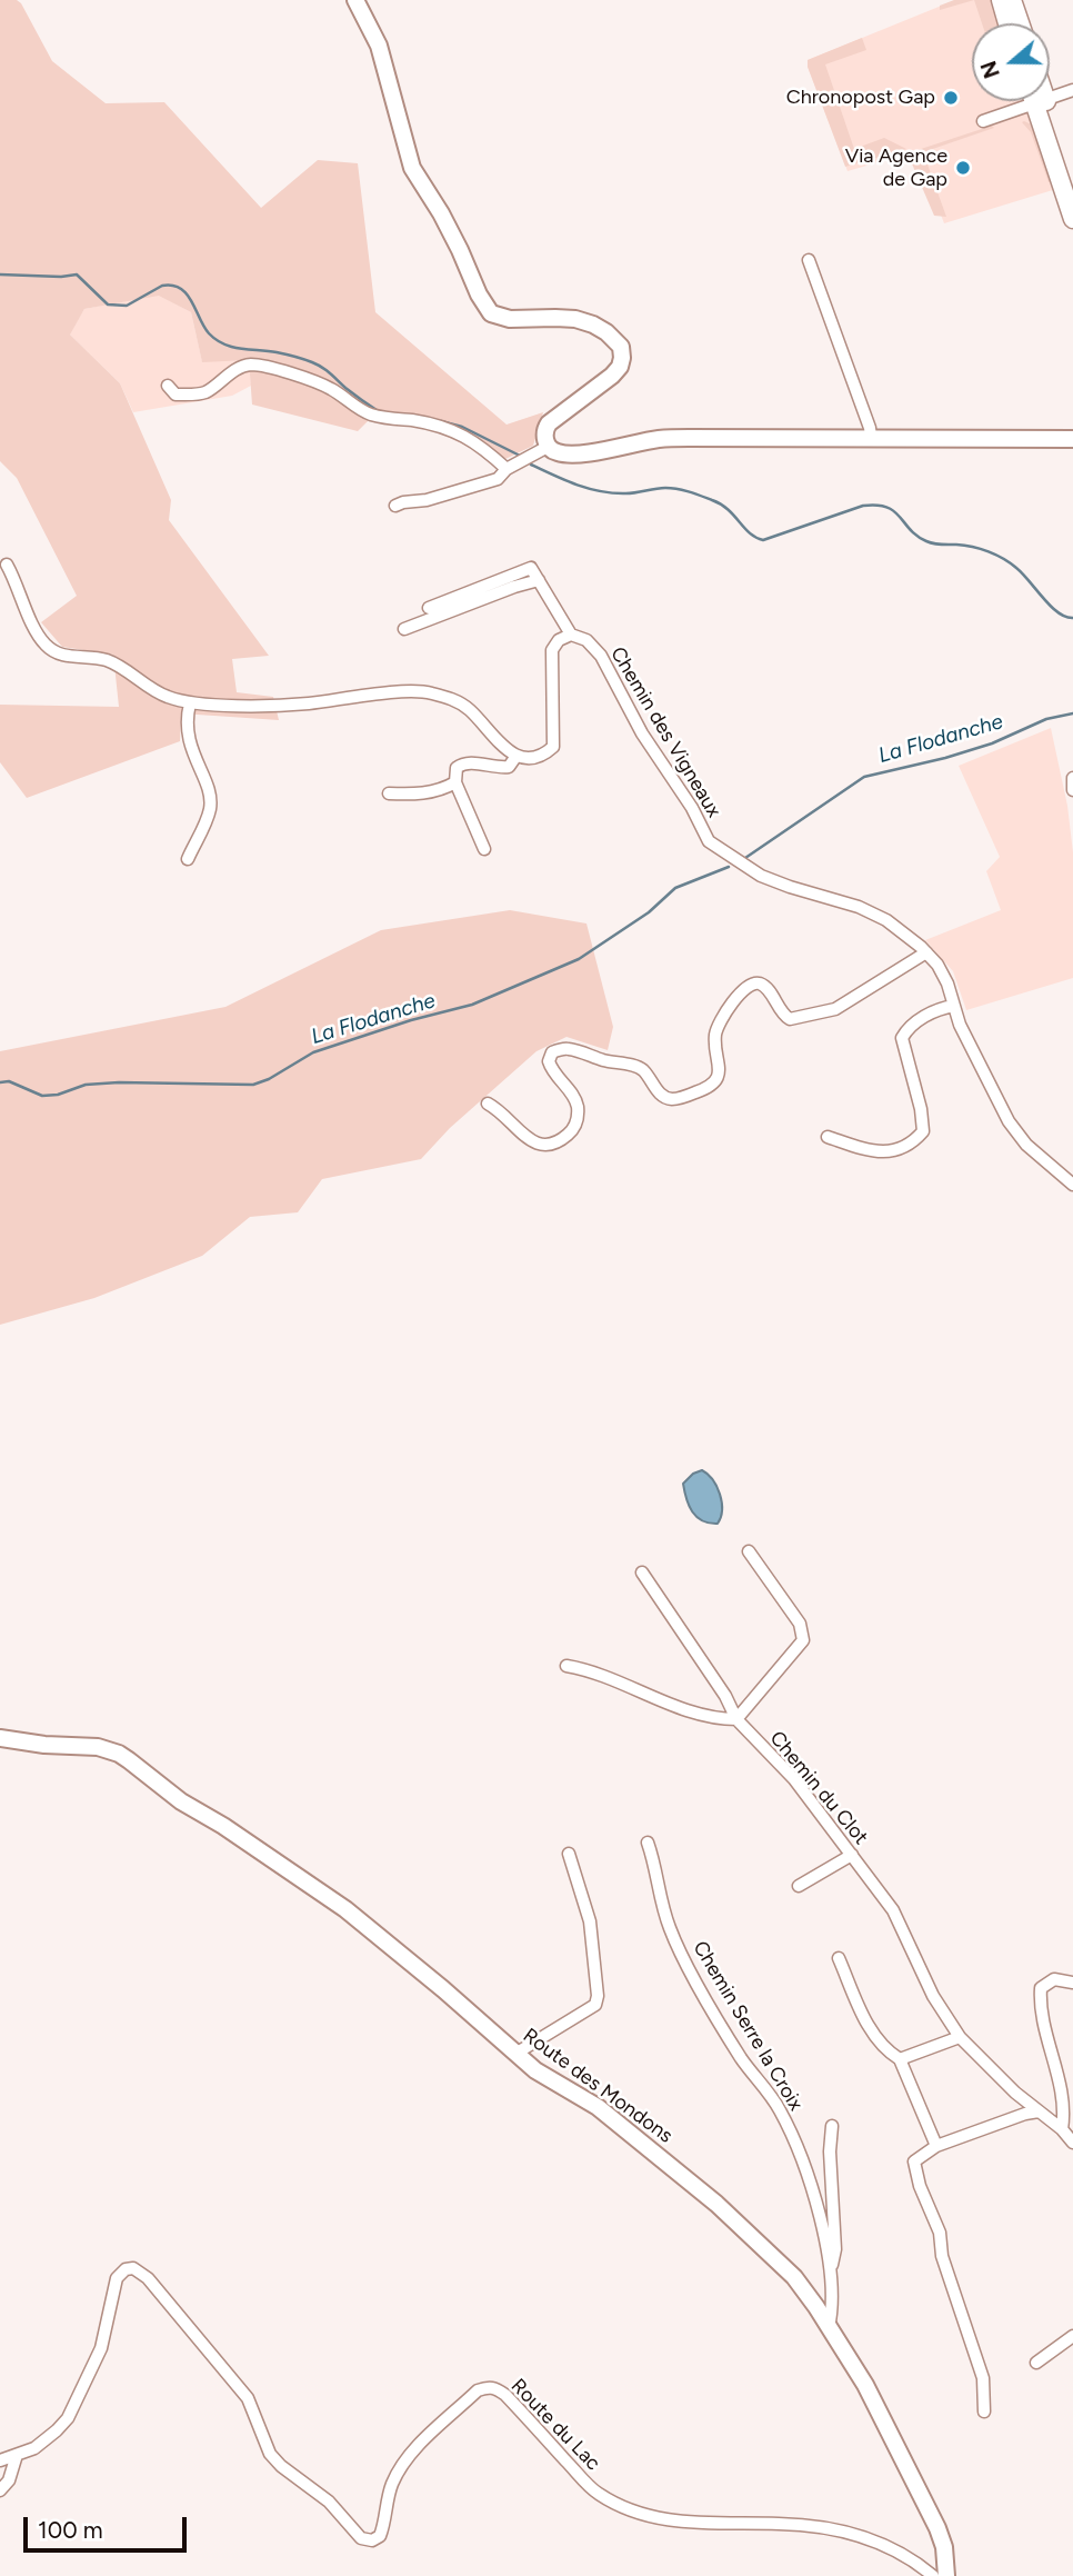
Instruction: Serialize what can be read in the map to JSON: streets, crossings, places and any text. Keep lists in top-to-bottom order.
{
  "streets": {
    "street": [
      "Chemin des Vigneaux",
      "Chemin du Clot",
      "Chemin Serre la Croix",
      "Route des Mondons",
      "Route du Lac"
    ]
  },
  "crossings": [
    ["Chemin Serre la Croix", "Route des Mondons"]
  ],
  "water": ["La Flodanche"],
  "places": ["Chronopost Gap", "Via Agence de Gap"],
  "scale_bar": "100 m",
  "north": "left"
}
